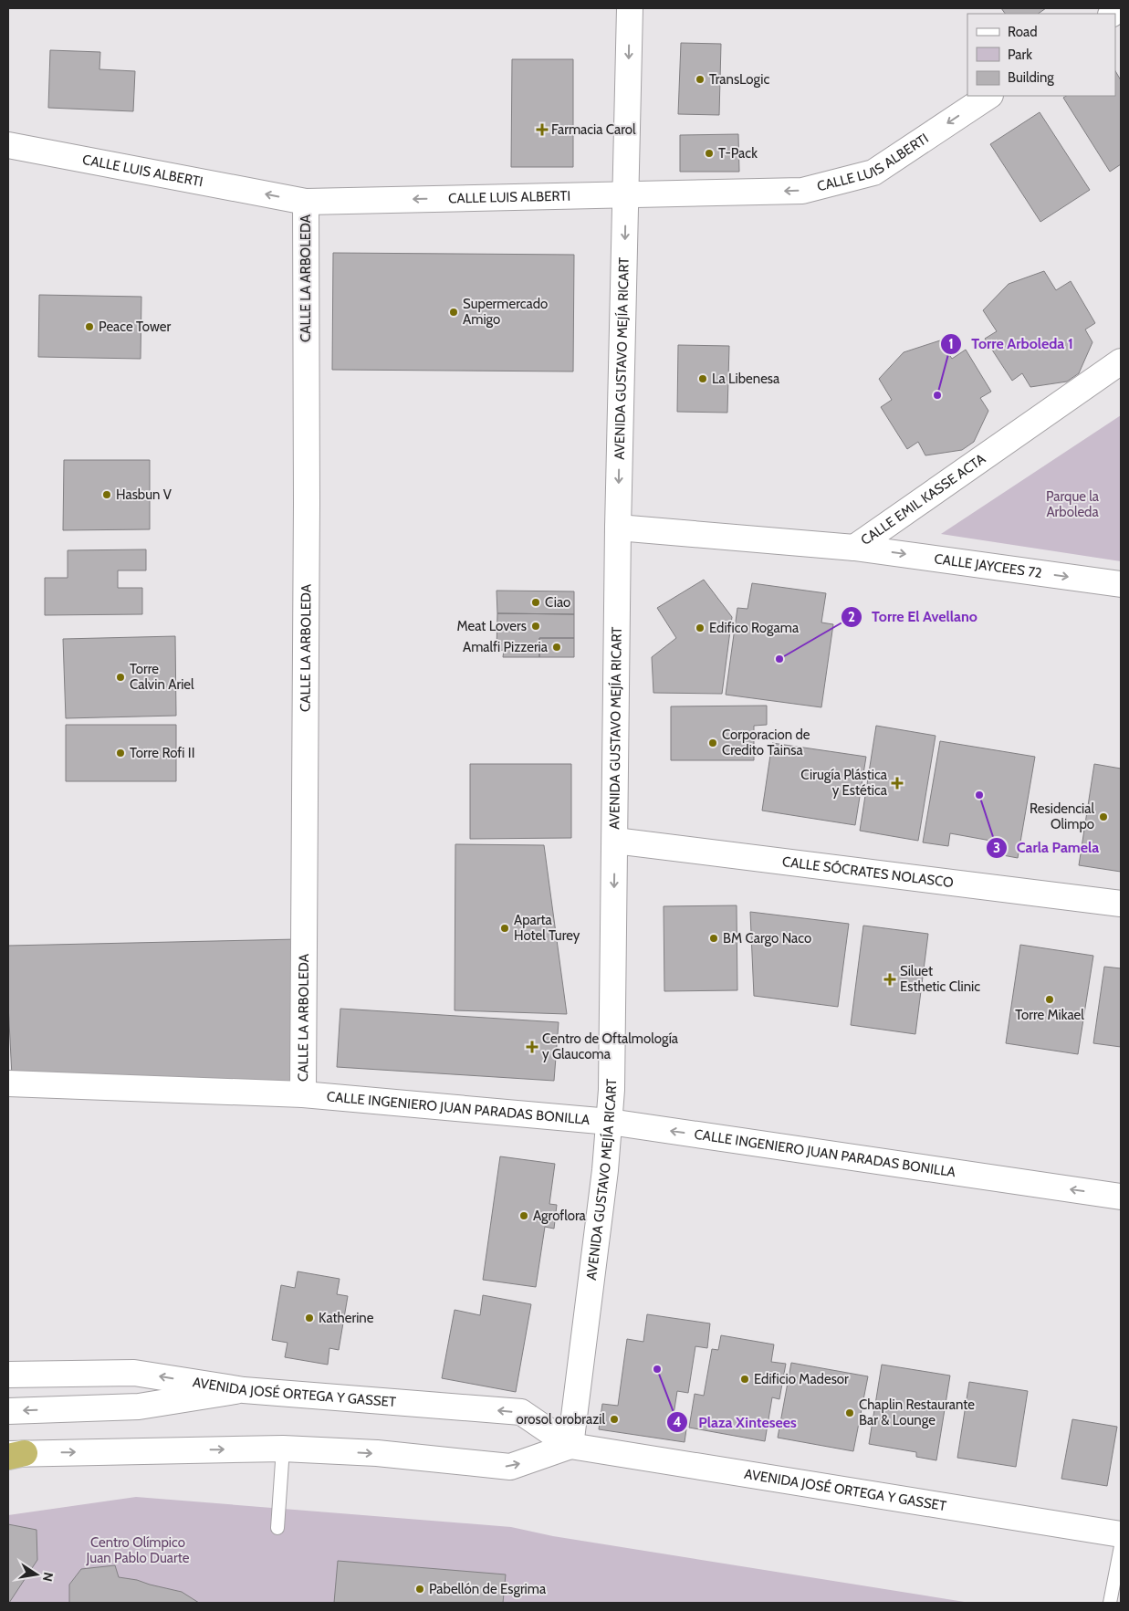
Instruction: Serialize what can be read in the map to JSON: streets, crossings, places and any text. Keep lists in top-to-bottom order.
{
  "streets": {
    "street": [
      "CALLE LUIS ALBERTI",
      "CALLE LA ARBOLEDA",
      "AVENIDA GUSTAVO MEJÍA RICART",
      "CALLE EMIL KASSE ACTA",
      "CALLE JAYCEES 72",
      "CALLE SÓCRATES NOLASCO",
      "CALLE INGENIERO JUAN PARADAS BONILLA",
      "AVENIDA JOSÉ ORTEGA Y GASSET"
    ]
  },
  "crossings": [
    ["CALLE LUIS ALBERTI", "CALLE LA ARBOLEDA"],
    ["CALLE LUIS ALBERTI", "AVENIDA GUSTAVO MEJÍA RICART"],
    ["CALLE LA ARBOLEDA", "CALLE INGENIERO JUAN PARADAS BONILLA"],
    ["AVENIDA GUSTAVO MEJÍA RICART", "CALLE EMIL KASSE ACTA"],
    ["AVENIDA GUSTAVO MEJÍA RICART", "CALLE SÓCRATES NOLASCO"],
    ["AVENIDA GUSTAVO MEJÍA RICART", "CALLE INGENIERO JUAN PARADAS BONILLA"],
    ["AVENIDA GUSTAVO MEJÍA RICART", "AVENIDA JOSÉ ORTEGA Y GASSET"],
    ["CALLE EMIL KASSE ACTA", "CALLE JAYCEES 72"]
  ],
  "one_way": [
    "CALLE LUIS ALBERTI",
    "AVENIDA GUSTAVO MEJÍA RICART",
    "CALLE JAYCEES 72",
    "CALLE INGENIERO JUAN PARADAS BONILLA"
  ],
  "parks": ["Parque la Arboleda", "Centro Olímpico Juan Pablo Duarte"],
  "places": {
    "other": [
      "TransLogic",
      "T-Pack",
      "Supermercado Amigo",
      "Peace Tower",
      "La Libenesa",
      "Torre Arboleda 1",
      "Hasbun V",
      "Ciao",
      "Meat Lovers",
      "Edifico Rogama",
      "Amalfi Pizzeria",
      "Torre El Avellano",
      "Torre Calvin Ariel",
      "Corporacion de Credito Tainsa",
      "Torre Rofi II",
      "Carla Pamela",
      "Residencial Olimpo",
      "Aparta Hotel Turey",
      "BM Cargo Naco",
      "Torre Mikael",
      "Agroflora",
      "Katherine",
      "Plaza Xintesees",
      "Edificio Madesor",
      "Chaplin Restaurante Bar & Lounge",
      "orosol orobrazil",
      "Pabellón de Esgrima"
    ],
    "health": [
      "Farmacia Carol",
      "Cirugía Plástica y Estética",
      "Siluet Esthetic Clinic",
      "Centro de Oftalmología y Glaucoma"
    ]
  },
  "legend": ["Road", "Park", "Building"],
  "north": "right"
}
